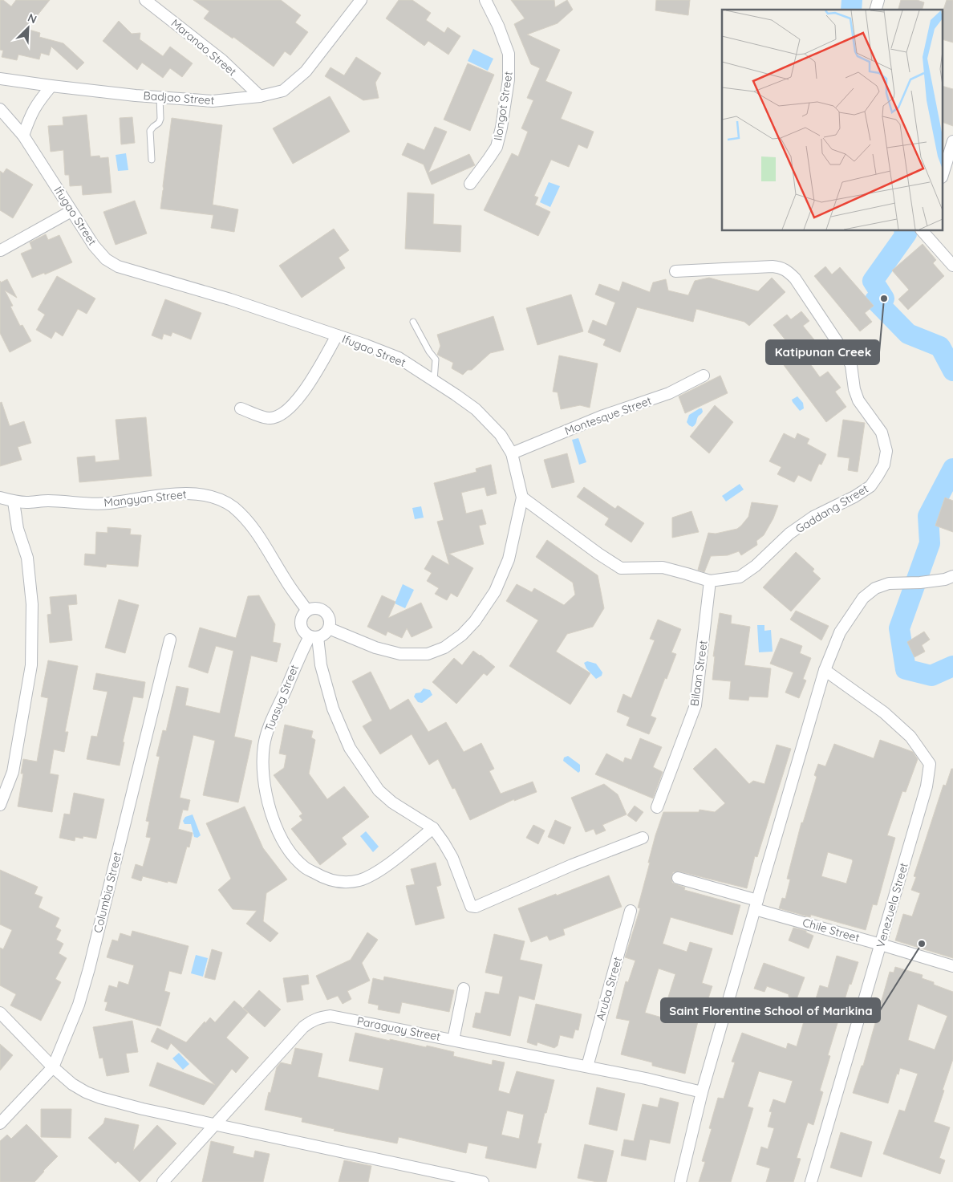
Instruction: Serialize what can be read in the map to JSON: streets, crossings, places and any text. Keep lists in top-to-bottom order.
{
  "streets": {
    "street": [
      "Maranao Street",
      "Badjao Street",
      "Ilongot Street",
      "Ifugao Street",
      "Montesque Street",
      "Mangyan Street",
      "Gaddang Street",
      "Bilaan Street",
      "Tuasug Street",
      "Columbia Street",
      "Venezuela Street",
      "Chile Street",
      "Aruba Street",
      "Paraguay Street"
    ]
  },
  "crossings": [
    ["Maranao Street", "Badjao Street"],
    ["Ifugao Street", "Montesque Street"],
    ["Ifugao Street", "Mangyan Street"],
    ["Ifugao Street", "Gaddang Street"],
    ["Ifugao Street", "Tuasug Street"],
    ["Mangyan Street", "Tuasug Street"],
    ["Gaddang Street", "Bilaan Street"],
    ["Venezuela Street", "Chile Street"],
    ["Aruba Street", "Paraguay Street"]
  ],
  "places": ["Katipunan Creek", "Saint Florentine School of Marikina"],
  "north": "top right"
}
